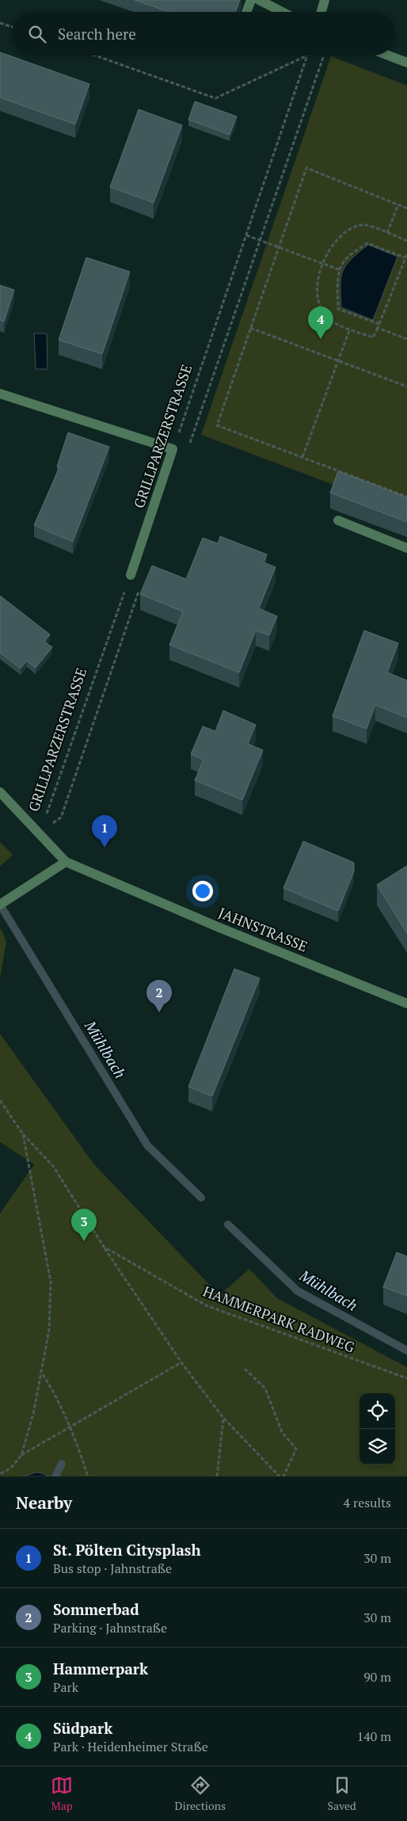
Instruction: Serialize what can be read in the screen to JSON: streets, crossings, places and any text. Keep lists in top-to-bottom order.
{
  "streets": {
    "street": ["GRILLPARZERSTRASSE", "JAHNSTRASSE"],
    "path": ["HAMMERPARK RADWEG"]
  },
  "crossings": [
    ["GRILLPARZERSTRASSE", "JAHNSTRASSE"]
  ],
  "water": ["Mühlbach"],
  "page": {
    "search": "Search here",
    "pins": [
      "4",
      "1",
      "2",
      "3"
    ],
    "heading": ["Nearby", "4 results"],
    "list": [
      {
        "mark": "1",
        "name": "St. Pölten Citysplash",
        "note": "Bus stop · Jahnstraße",
        "value": "30 m"
      },
      {
        "mark": "2",
        "name": "Sommerbad",
        "note": "Parking · Jahnstraße",
        "value": "30 m"
      },
      {
        "mark": "3",
        "name": "Hammerpark",
        "note": "Park",
        "value": "90 m"
      },
      {
        "mark": "4",
        "name": "Südpark",
        "note": "Park · Heidenheimer Straße",
        "value": "140 m"
      }
    ],
    "nav": ["Map", "Directions", "Saved"]
  }
}
